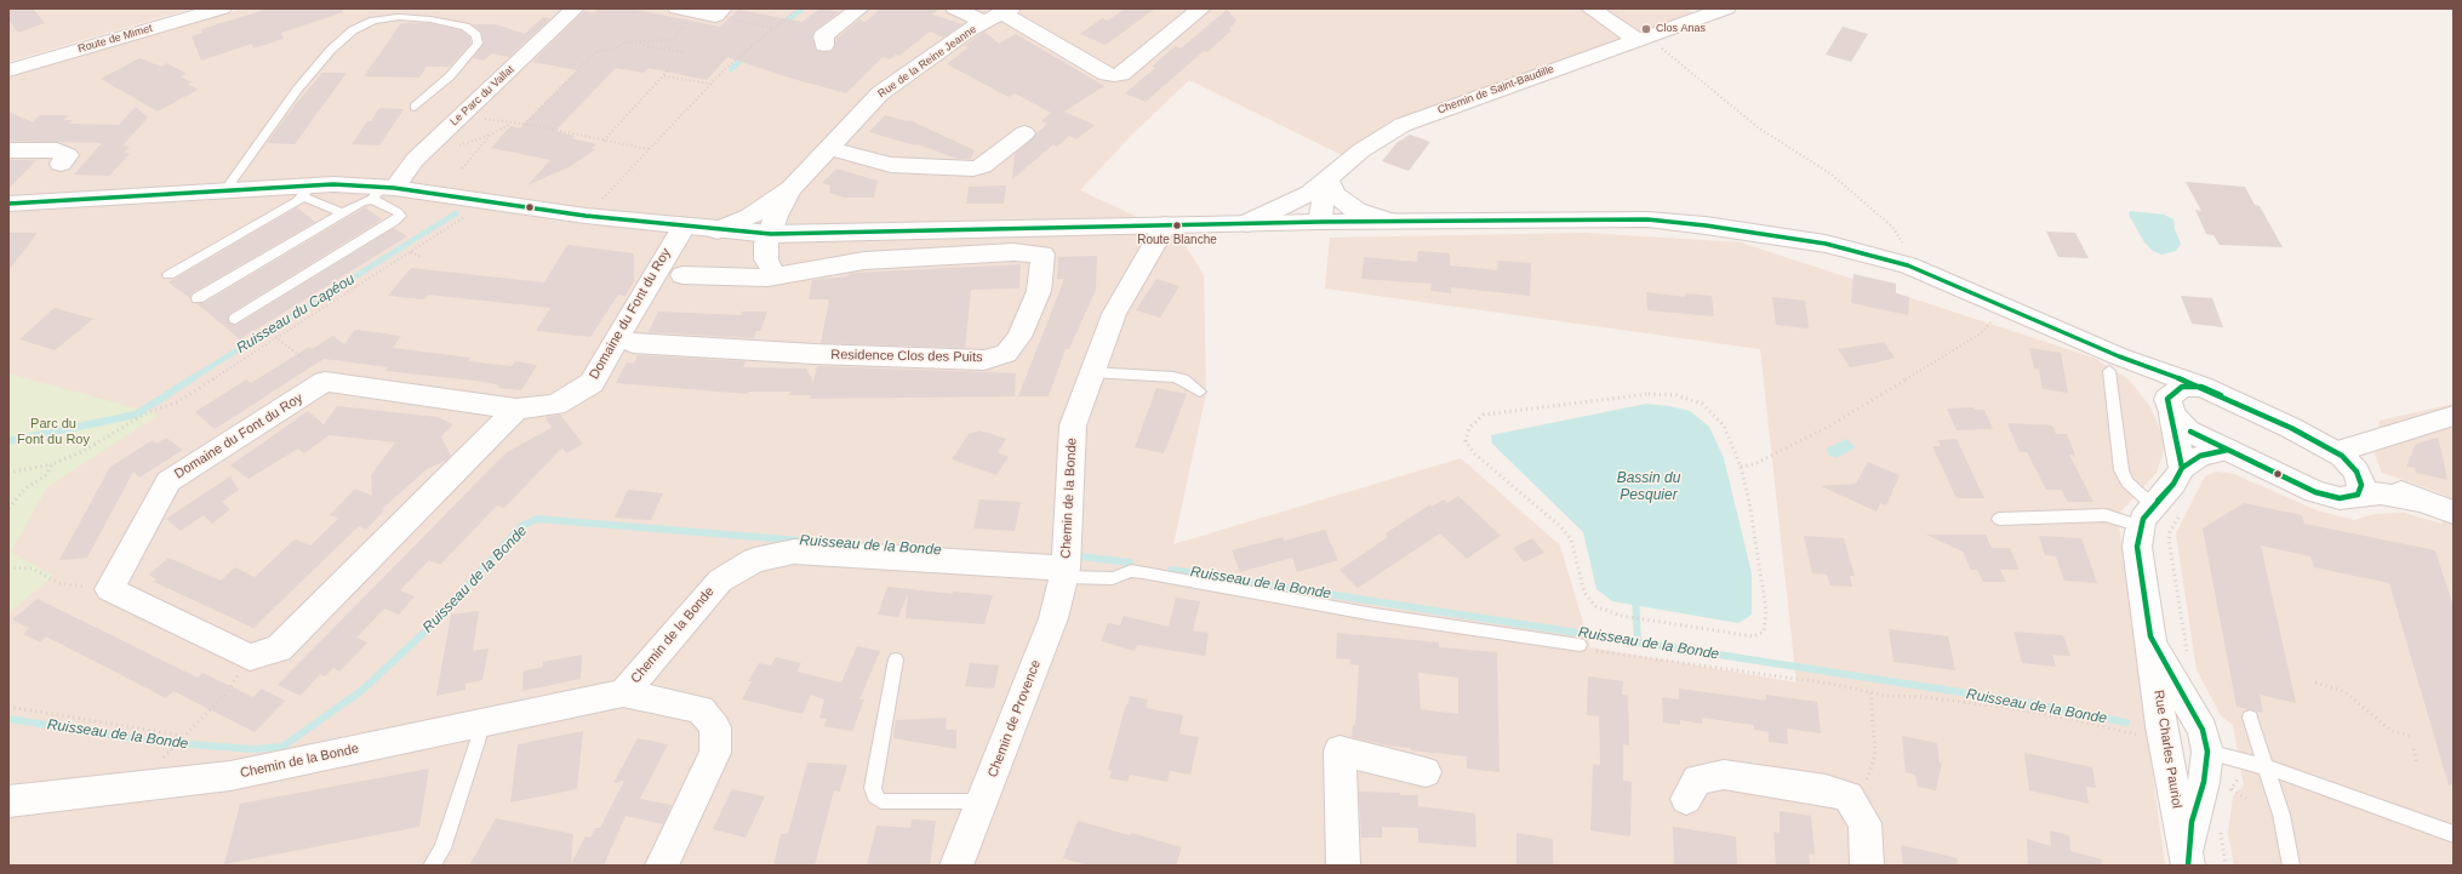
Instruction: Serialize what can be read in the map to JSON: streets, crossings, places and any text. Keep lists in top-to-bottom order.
{
  "streets": {
    "street": [
      "Route de Mimet",
      "Rue de la Reine Jeanne",
      "Chemin de Saint-Baudille",
      "Le Parc du Vallat",
      "Domaine du Font du Roy",
      "Residence Clos des Puits",
      "Chemin de la Bonde",
      "Chemin de Provence",
      "Rue Charles Pauriol"
    ]
  },
  "crossings": [
    ["Chemin de la Bonde", "Chemin de Provence"]
  ],
  "water": ["Ruisseau du Capéou", "Bassin du Pesquier", "Ruisseau de la Bonde"],
  "parks": ["Parc du Font du Roy"],
  "places": ["Clos Anas", "Route Blanche"]
}
